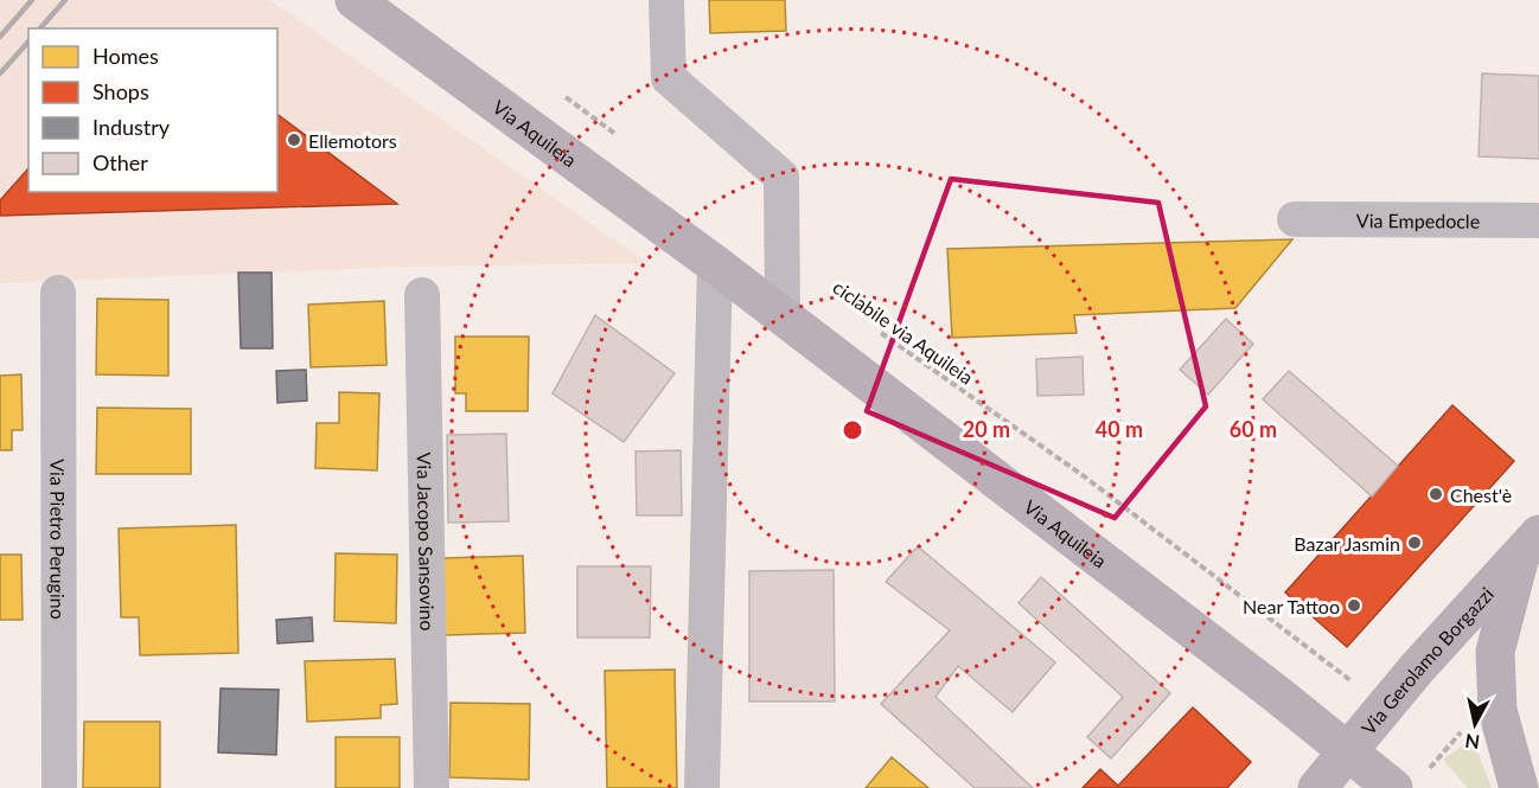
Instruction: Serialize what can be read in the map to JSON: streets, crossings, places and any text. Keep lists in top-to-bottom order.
{
  "streets": {
    "street": [
      "Via Aquileia",
      "Via Empedocle",
      "Via Pietro Perugino",
      "Via Jacopo Sansovino",
      "Via Gerolamo Borgazzi"
    ],
    "path": ["ciclabile via Aquileia"]
  },
  "crossings": [
    ["Via Aquileia", "Via Gerolamo Borgazzi"]
  ],
  "places": [
    "Ellemotors",
    "Chest'è",
    "Bazar Jasmin",
    "Near Tattoo"
  ],
  "legend": [
    "Homes",
    "Shops",
    "Industry",
    "Other"
  ],
  "north": "bottom",
  "rings": ["20 m", "40 m", "60 m"]
}
